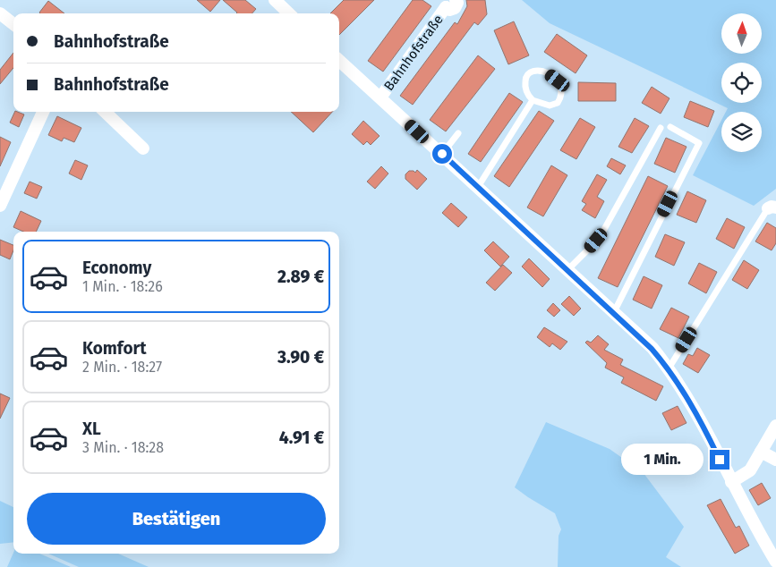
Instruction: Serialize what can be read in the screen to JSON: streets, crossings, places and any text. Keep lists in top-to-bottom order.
{
  "streets": {
    "street": ["Bahnhofstraße"]
  },
  "north": "top",
  "page": {
    "banner": ["Bahnhofstraße", "Bahnhofstraße"],
    "list": [
      {
        "name": "Economy",
        "note": "1 Min. · 18:26",
        "value": "2.89 €"
      },
      {
        "name": "Komfort",
        "note": "2 Min. · 18:27",
        "value": "3.90 €"
      },
      {
        "name": "XL",
        "note": "3 Min. · 18:28",
        "value": "4.91 €"
      }
    ],
    "bubble": "1 Min.",
    "buttons": "Bestätigen"
  }
}
